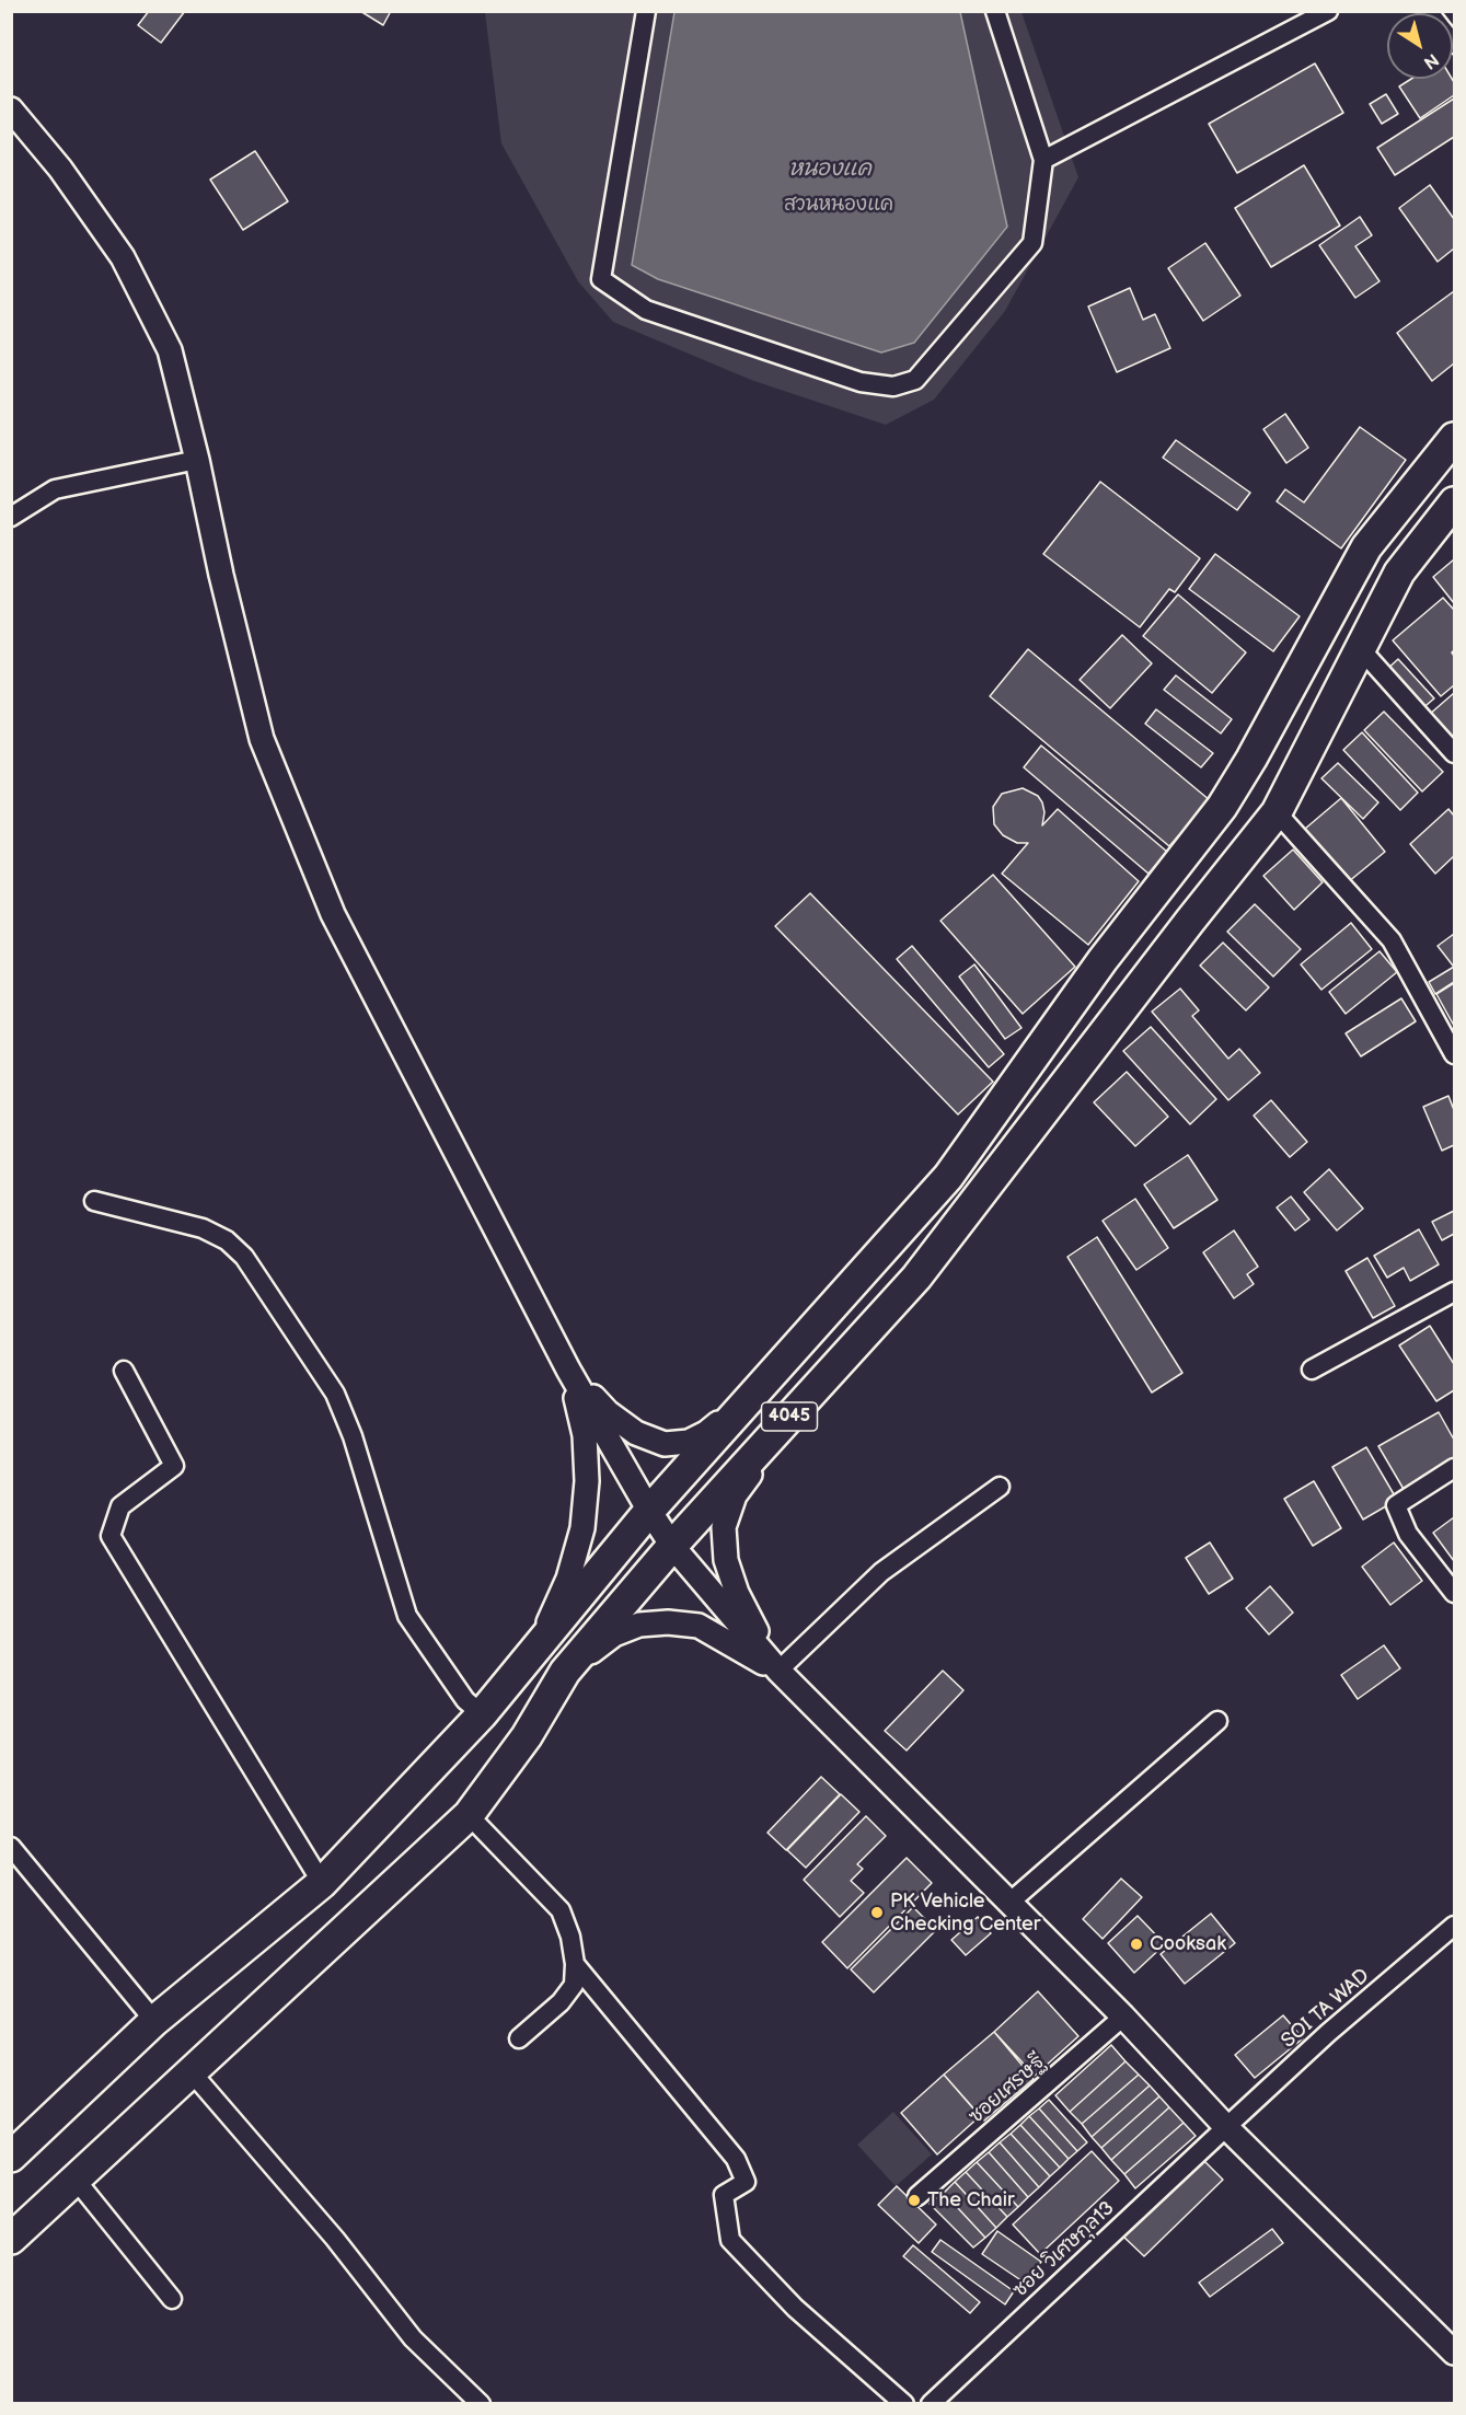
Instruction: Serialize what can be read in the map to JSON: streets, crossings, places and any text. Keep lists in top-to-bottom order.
{
  "streets": {
    "main road": ["4045"],
    "street": ["SOI TA WAD", "ซอยเศรษฐี", "ซอย วิเศษกุล13"]
  },
  "crossings": [
    ["SOI TA WAD", "ซอย วิเศษกุล13"]
  ],
  "water": ["หนองแค"],
  "parks": ["สวนหนองแค"],
  "places": ["PK Vehicle Checking Center", "Cooksak", "The Chair"],
  "north": "bottom right"
}
